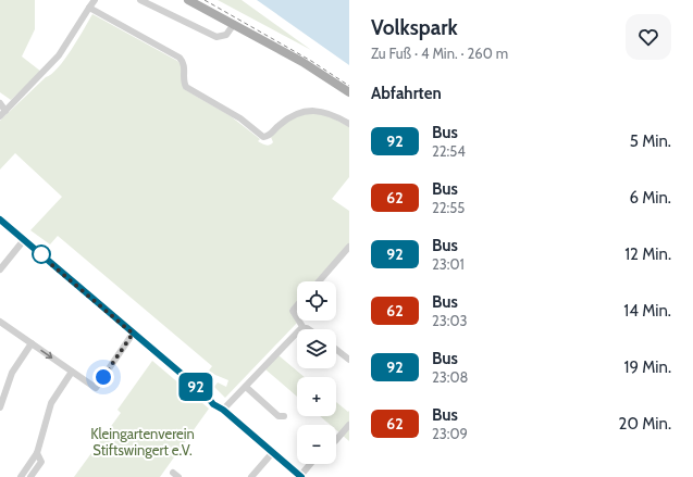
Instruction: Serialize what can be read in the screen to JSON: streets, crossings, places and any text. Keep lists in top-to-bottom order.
{
  "parks": ["Kleingartenverein Stiftswingert e.V."],
  "lines": ["bus line 92"],
  "page": {
    "on_map": "92",
    "heading": [
      ["Volkspark", "Zu Fuß · 4 Min. · 260 m"],
      "Abfahrten"
    ],
    "list": [
      {
        "mark": "92",
        "name": "Bus",
        "note": "22:54",
        "value": "5 Min."
      },
      {
        "mark": "62",
        "name": "Bus",
        "note": "22:55",
        "value": "6 Min."
      },
      {
        "mark": "92",
        "name": "Bus",
        "note": "23:01",
        "value": "12 Min."
      },
      {
        "mark": "62",
        "name": "Bus",
        "note": "23:03",
        "value": "14 Min."
      },
      {
        "mark": "92",
        "name": "Bus",
        "note": "23:08",
        "value": "19 Min."
      },
      {
        "mark": "62",
        "name": "Bus",
        "note": "23:09",
        "value": "20 Min."
      }
    ],
    "map_buttons": ["+", "−"]
  }
}
